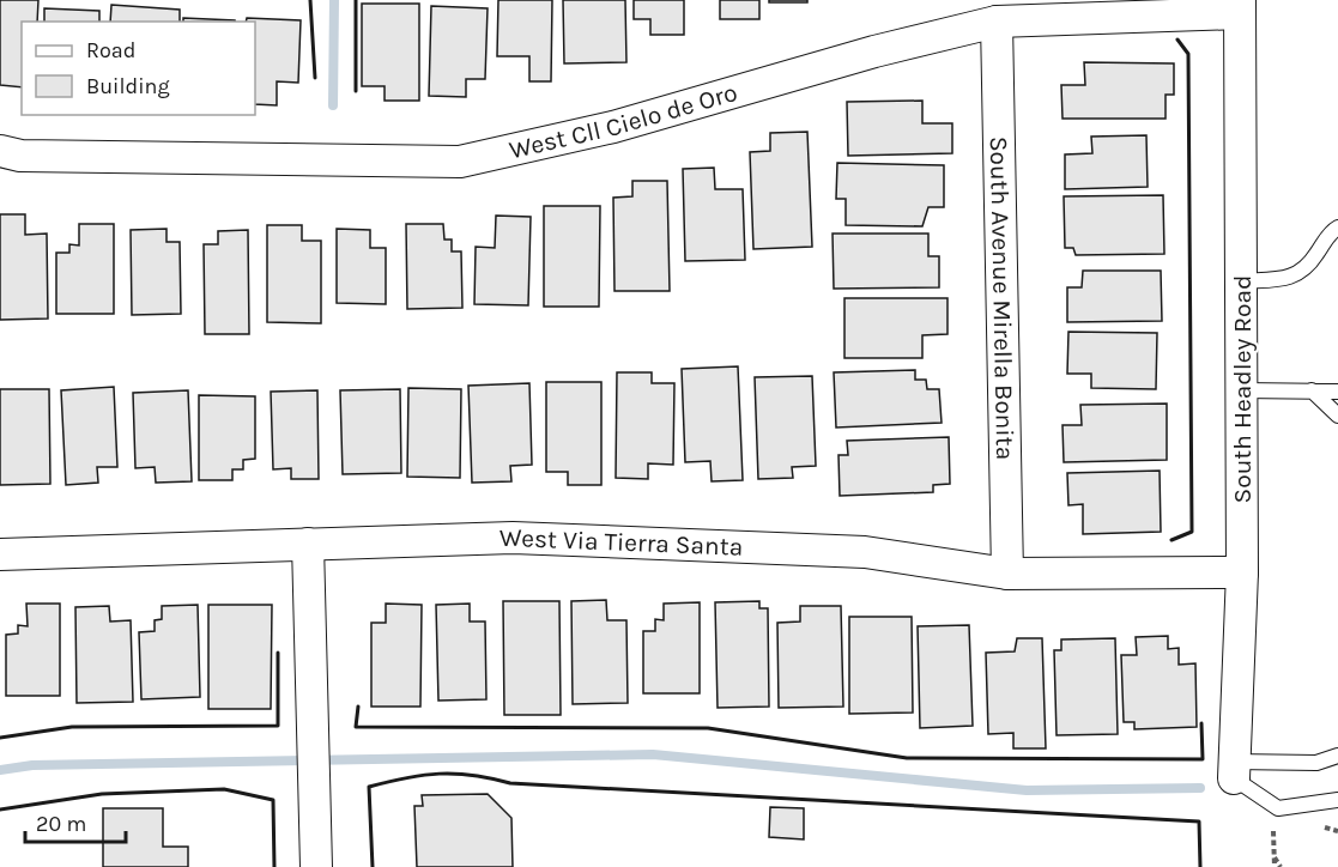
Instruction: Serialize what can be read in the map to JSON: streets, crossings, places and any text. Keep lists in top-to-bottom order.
{
  "streets": {
    "street": [
      "West Cll Cielo de Oro",
      "South Avenue Mirella Bonita",
      "South Headley Road",
      "West Via Tierra Santa"
    ]
  },
  "crossings": [
    ["West Cll Cielo de Oro", "South Avenue Mirella Bonita"],
    ["West Cll Cielo de Oro", "South Headley Road"],
    ["South Avenue Mirella Bonita", "West Via Tierra Santa"],
    ["South Headley Road", "West Via Tierra Santa"]
  ],
  "legend": ["Road", "Building"],
  "scale_bar": "20 m"
}
